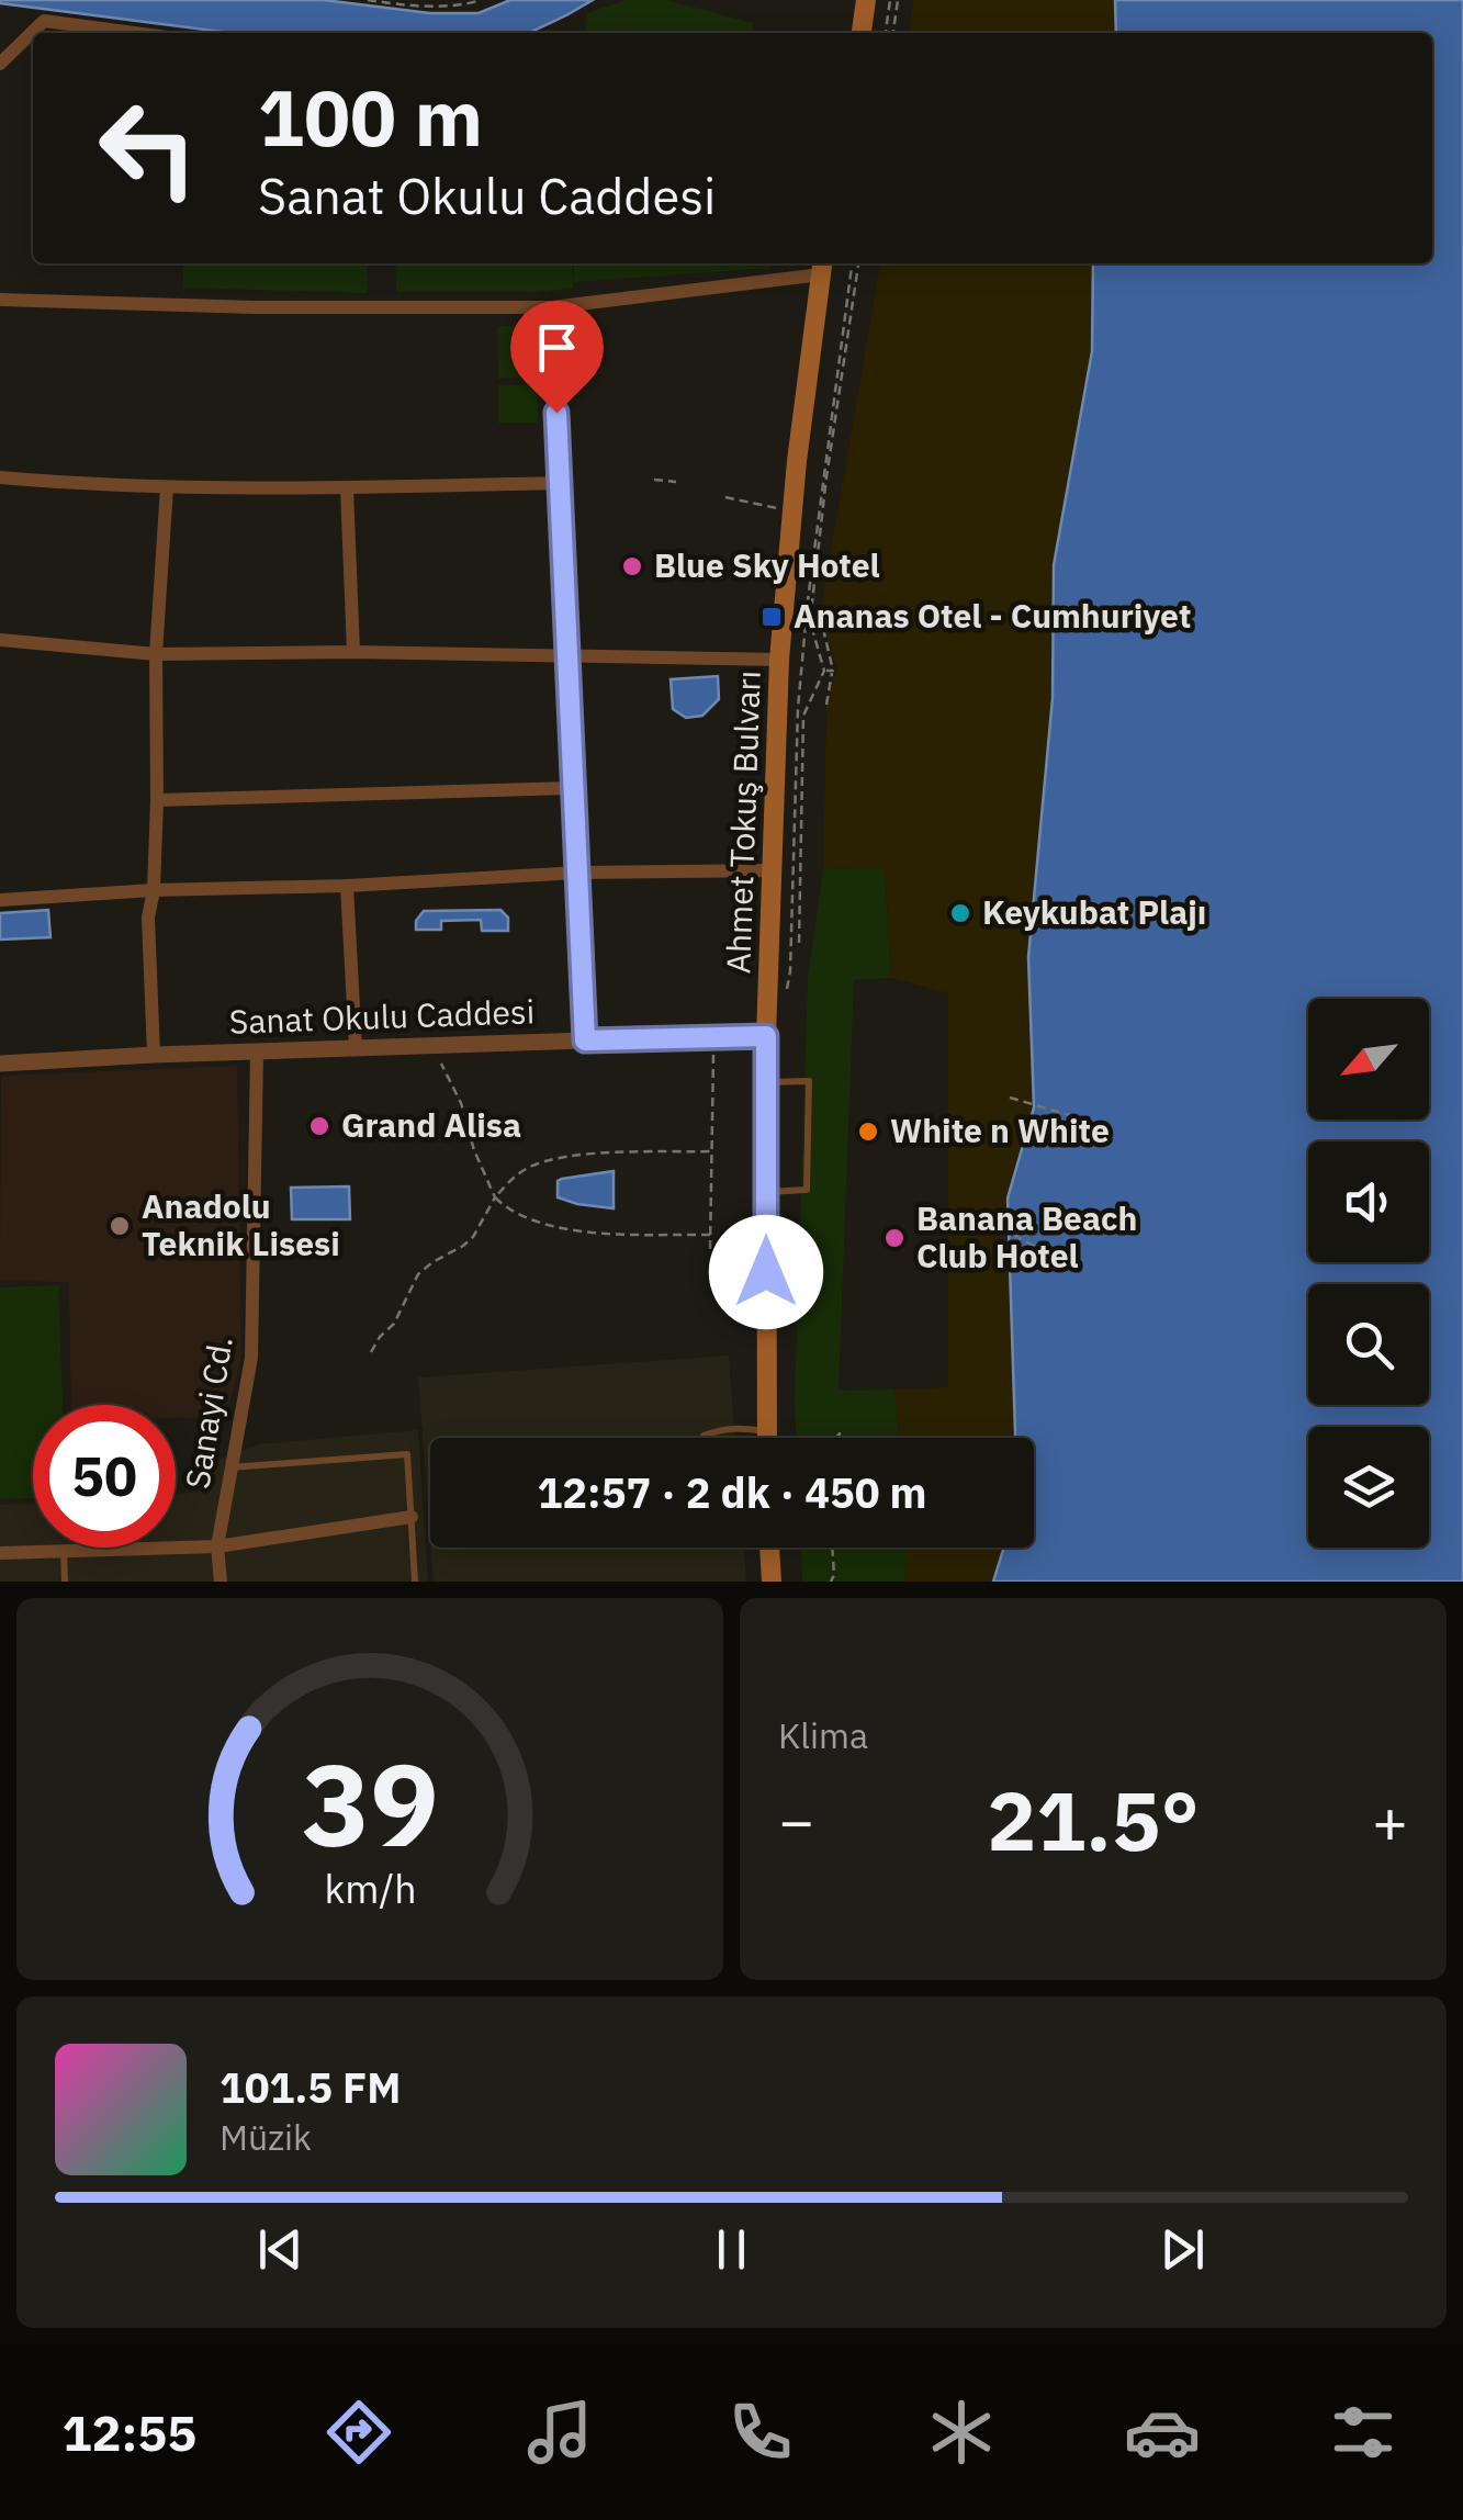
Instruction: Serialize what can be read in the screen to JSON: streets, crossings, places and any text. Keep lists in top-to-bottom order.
{
  "streets": {
    "main road": ["Ahmet Tokuş Bulvarı"],
    "street": ["Sanat Okulu Caddesi", "Sanayi Cd."]
  },
  "crossings": [
    ["Ahmet Tokuş Bulvarı", "Sanat Okulu Caddesi"],
    ["Sanat Okulu Caddesi", "Sanayi Cd."]
  ],
  "places": {
    "other": [
      "Blue Sky Hotel",
      "Keykubat Plajı",
      "Grand Alisa",
      "White n White",
      "Anadolu Teknik Lisesi",
      "Banana Beach Club Hotel"
    ],
    "transit": ["Ananas Otel - Cumhuriyet"]
  },
  "north": "bottom left",
  "page": {
    "turn": ["100 m", "Sanat Okulu Caddesi"],
    "limit": "50",
    "trip": "12:57 · 2 dk · 450 m",
    "tile": "Klima",
    "heat": ["−", "21.5°", "+"],
    "song": ["101.5 FM", "Müzik"],
    "tabs": "12:55",
    "gauge": ["39", "km/h"]
  }
}
